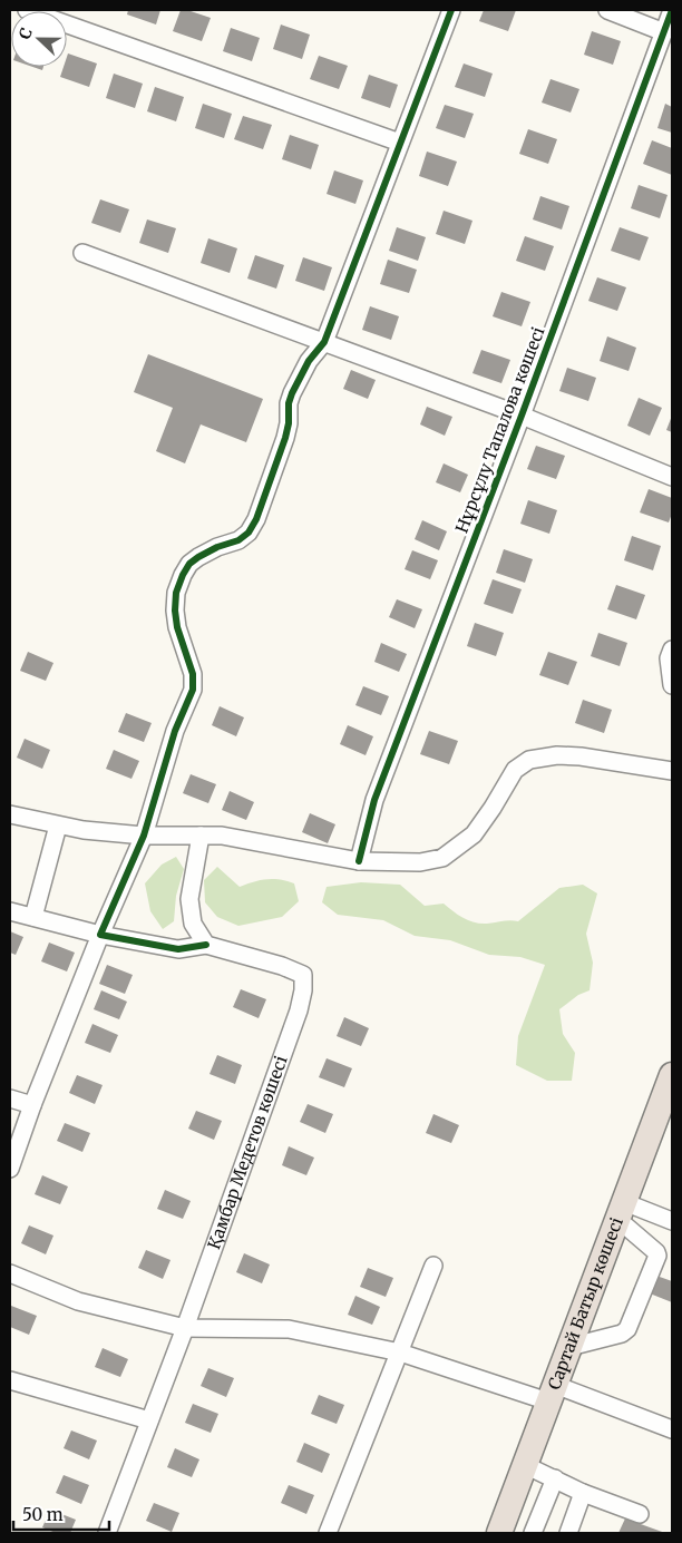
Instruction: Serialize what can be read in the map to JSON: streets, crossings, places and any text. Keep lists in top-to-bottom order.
{
  "streets": {
    "highway": ["Сартай Батыр көшесі"],
    "street": ["Нұрсұлу Тапалова көшесі", "Қамбар Медетов көшесі"]
  },
  "scale_bar": "50 m",
  "north": "left"
}
